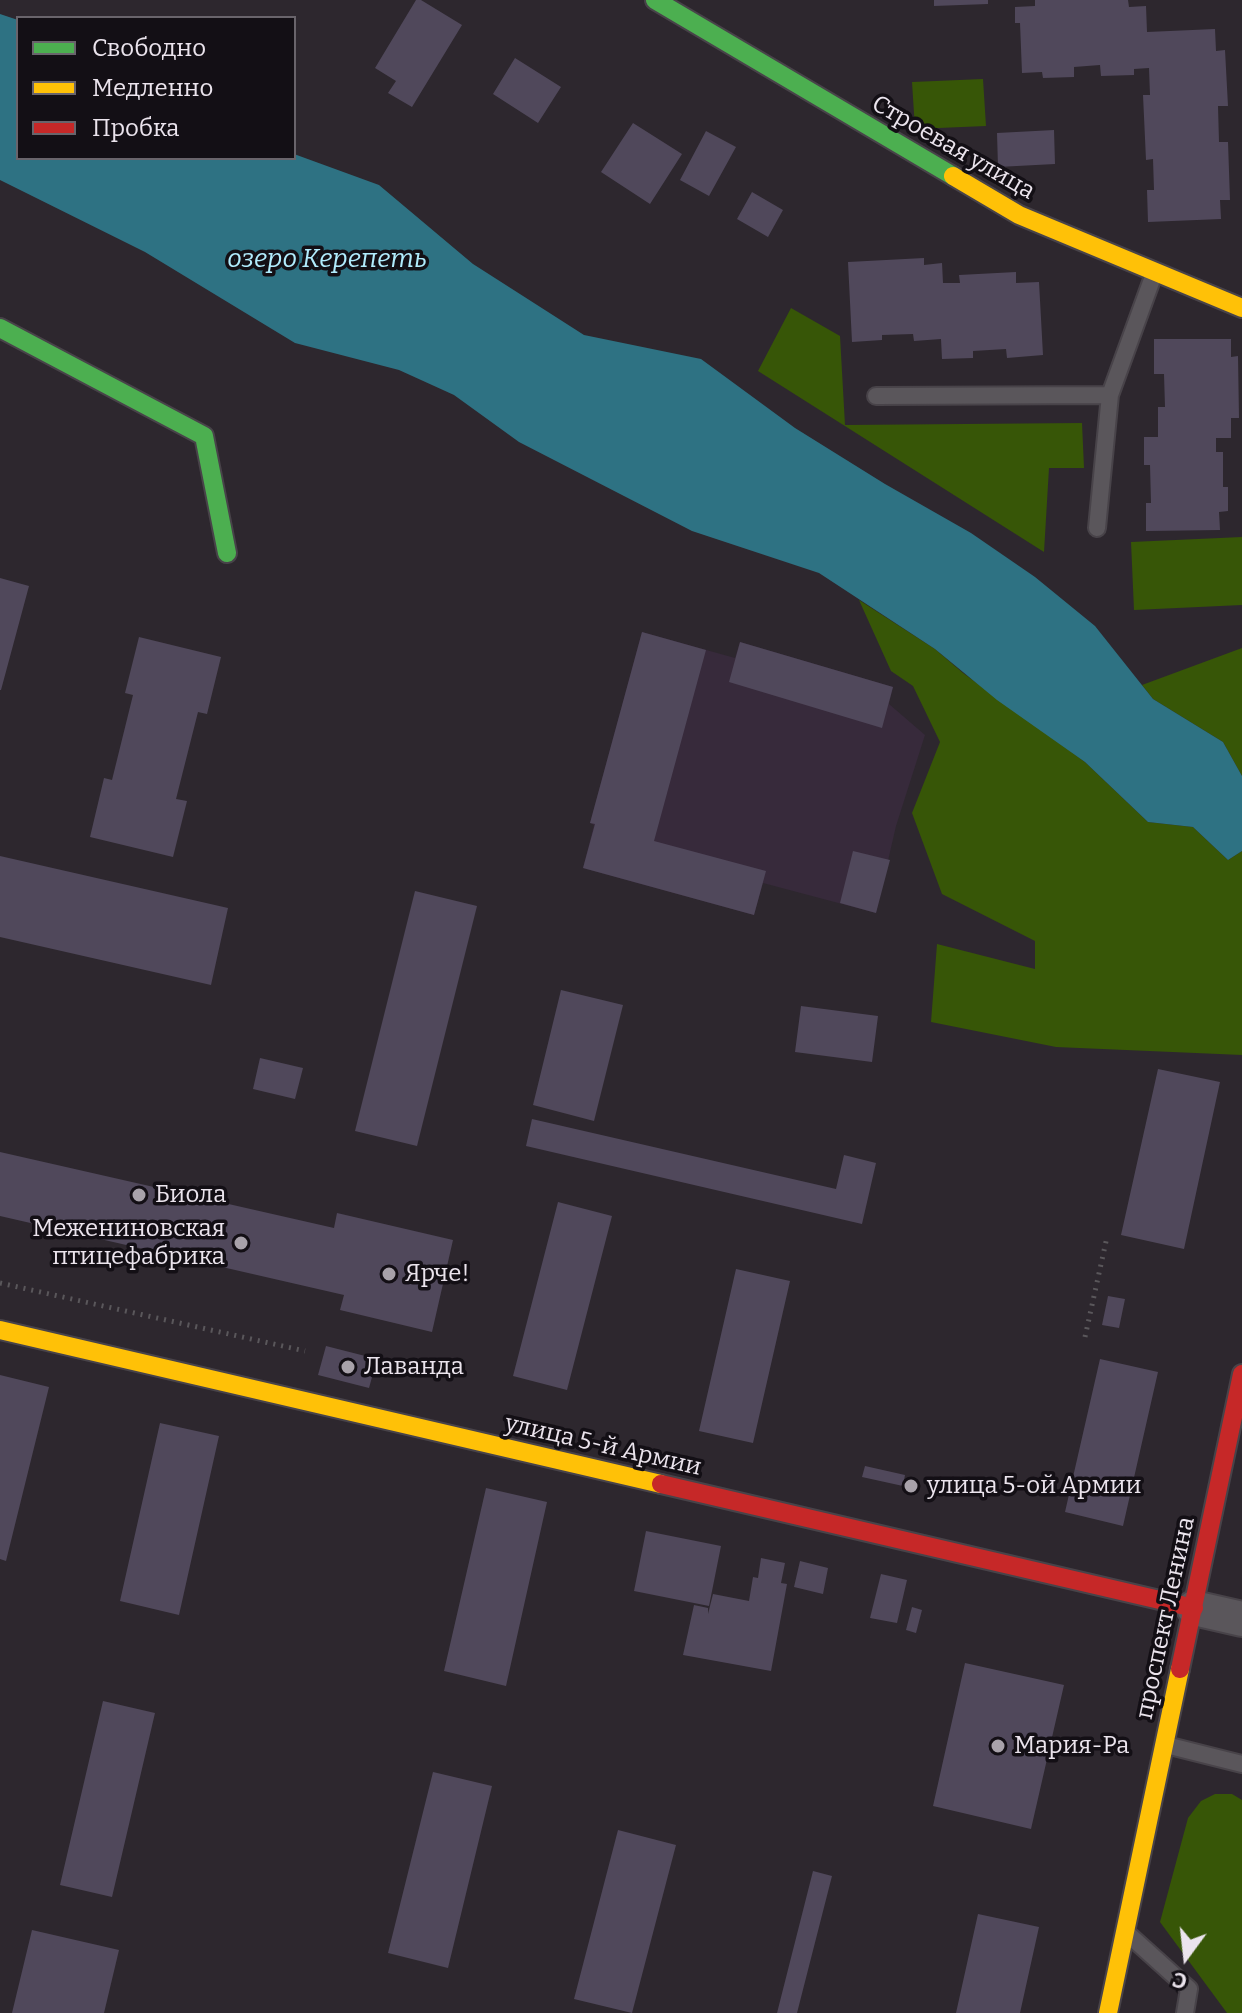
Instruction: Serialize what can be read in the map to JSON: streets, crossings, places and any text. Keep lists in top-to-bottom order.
{
  "streets": {
    "main road": ["Строевая улица", "улица 5-й Армии", "проспект Ленина"]
  },
  "crossings": [
    ["улица 5-й Армии", "проспект Ленина"]
  ],
  "water": ["озеро Керепеть"],
  "places": [
    "Биола",
    "Межениновская птицефабрика",
    "Ярче!",
    "Лаванда",
    "улица 5-ой Армии",
    "Мария-Ра"
  ],
  "legend": ["Свободно", "Медленно", "Пробка"],
  "north": "bottom"
}
